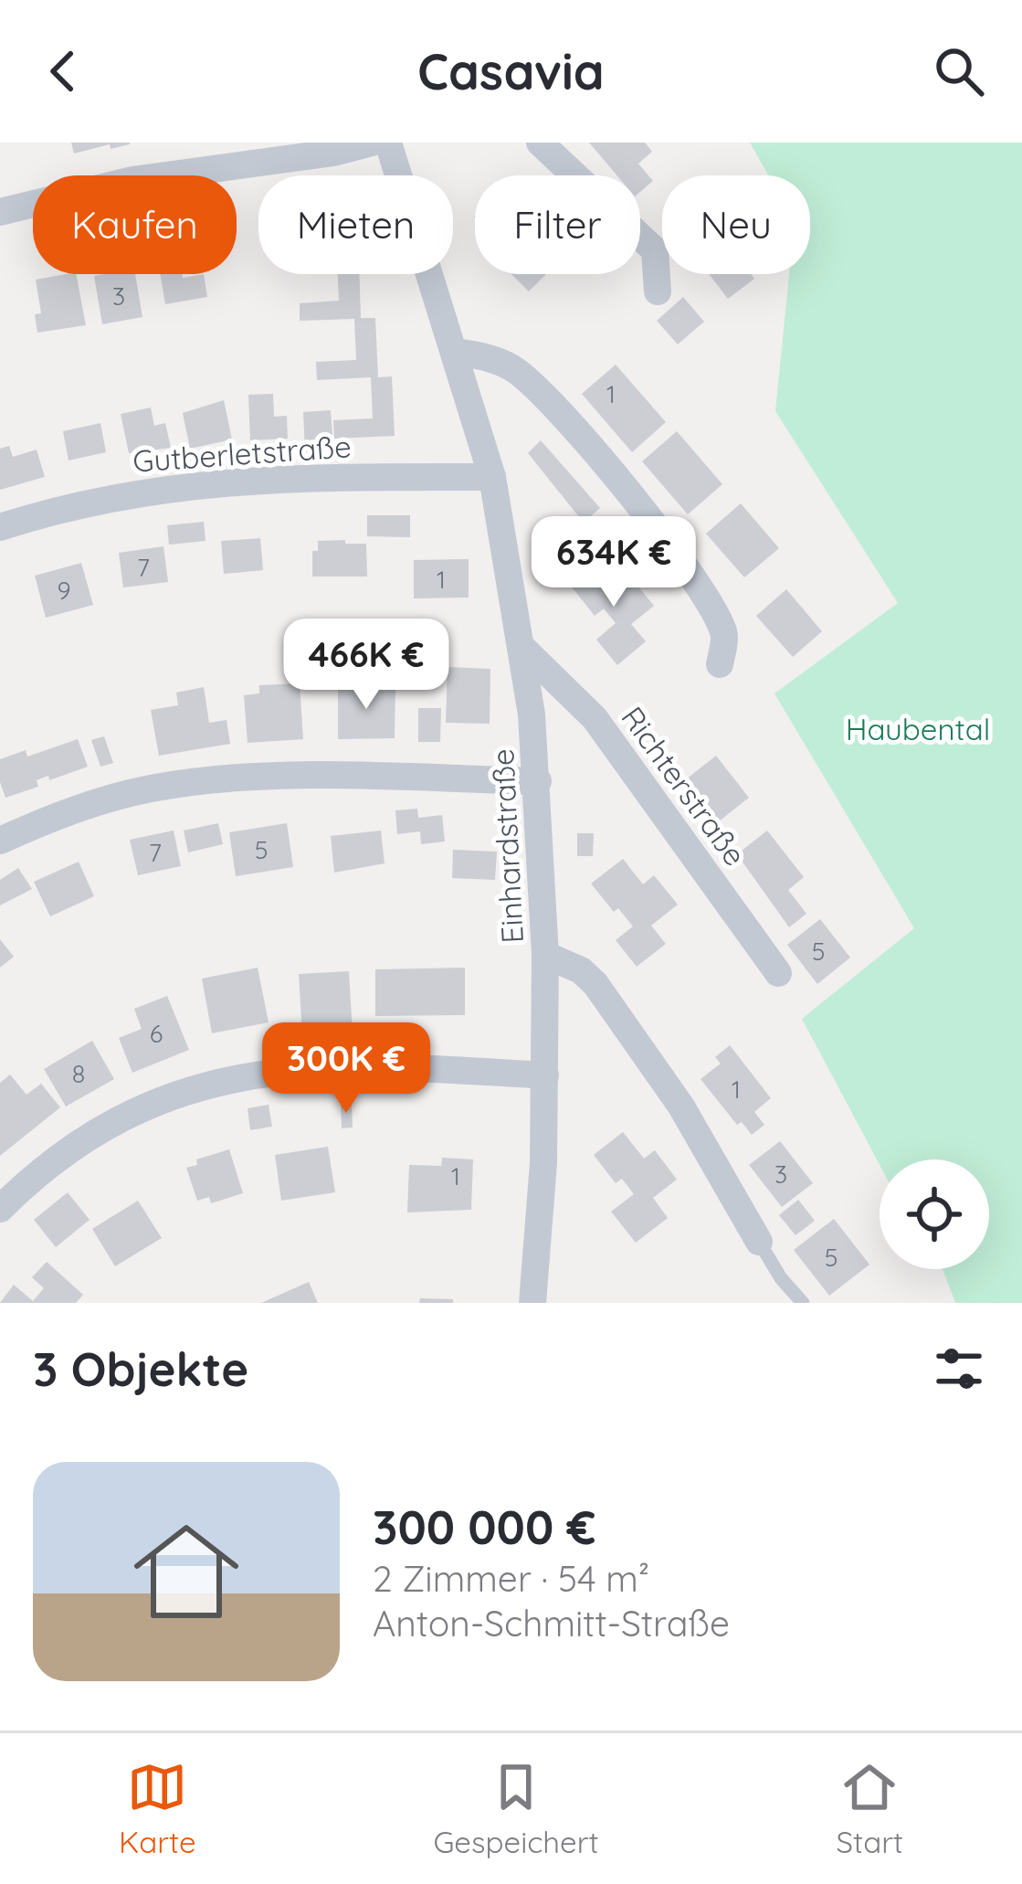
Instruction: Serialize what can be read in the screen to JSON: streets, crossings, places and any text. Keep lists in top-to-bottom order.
{
  "streets": {
    "street": ["Gutberletstraße", "Richterstraße", "Einhardstraße"]
  },
  "crossings": [
    ["Gutberletstraße", "Einhardstraße"],
    ["Richterstraße", "Einhardstraße"]
  ],
  "parks": ["Haubental"],
  "house_numbers": [
    "3",
    "1",
    "7",
    "1",
    "9",
    "5",
    "7",
    "5",
    "6",
    "8",
    "1",
    "3",
    "1",
    "5"
  ],
  "page": {
    "header": "Casavia",
    "chip": [
      "Kaufen",
      "Mieten",
      "Filter",
      "Neu"
    ],
    "price": ["634K €", "466K €", "300K €"],
    "heading": "3 Objekte",
    "list": [
      {
        "name": "300 000 €",
        "note": "2 Zimmer · 54 m² · Anton-Schmitt-Straße"
      }
    ],
    "tabs": ["Karte", "Gespeichert", "Start"]
  }
}
